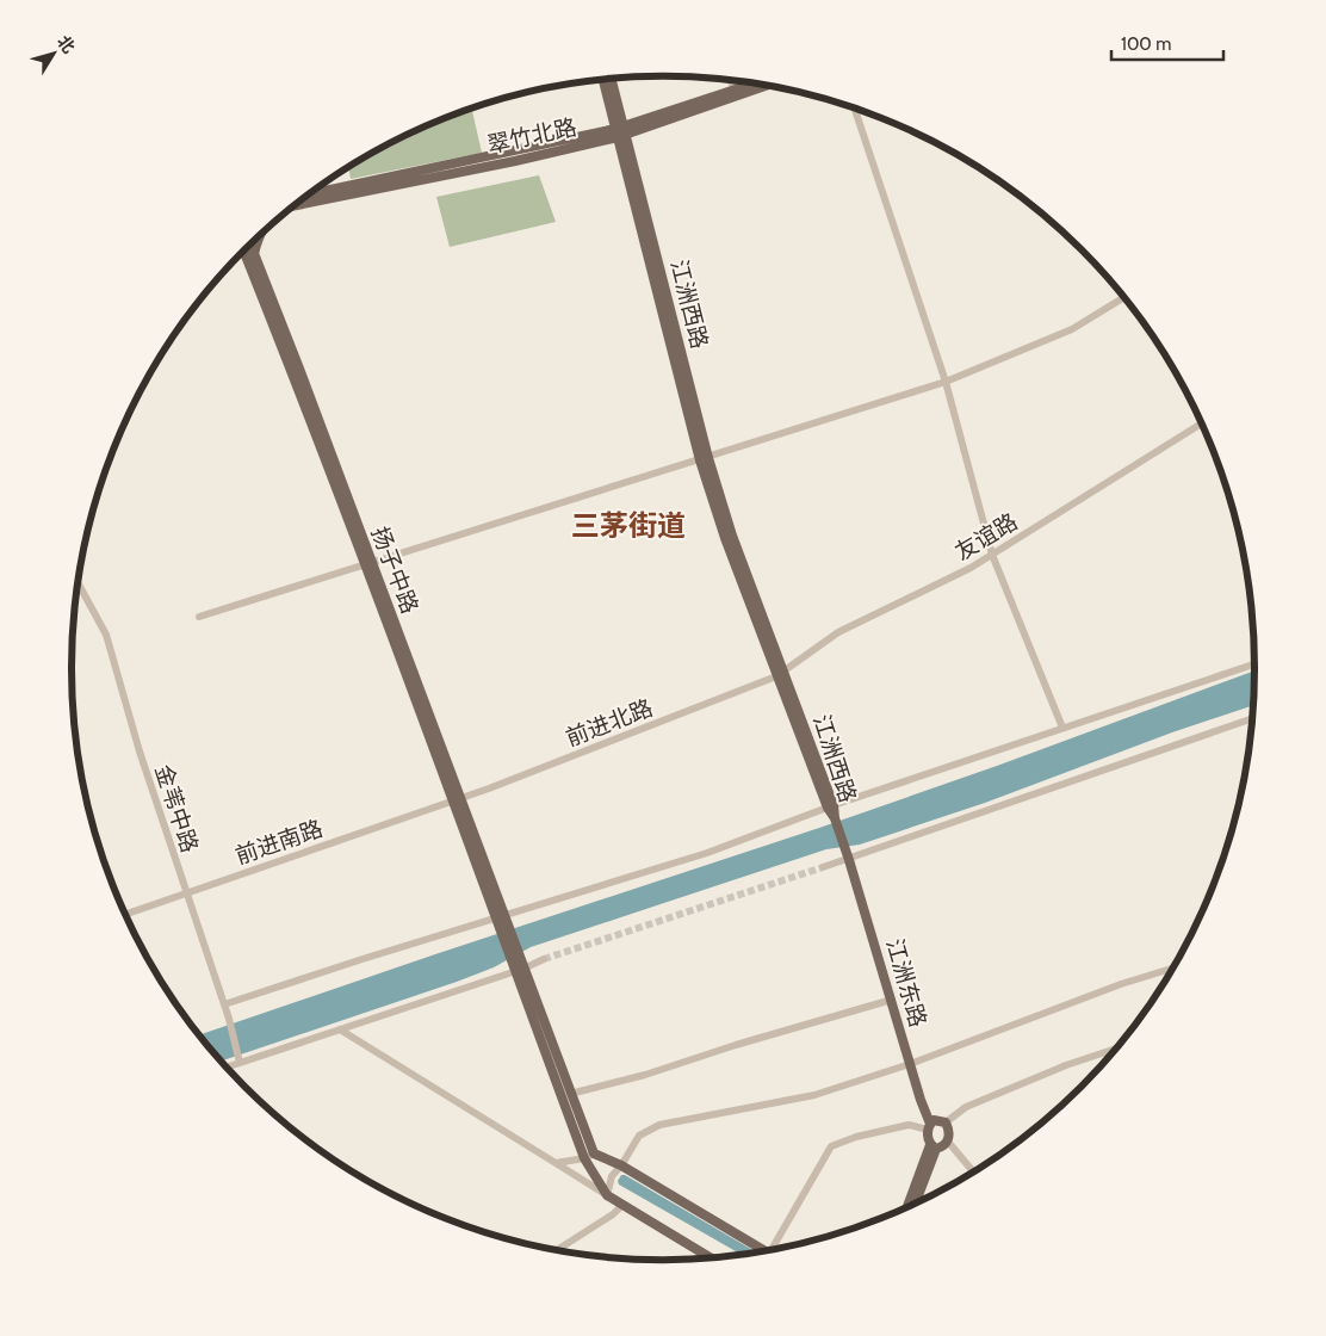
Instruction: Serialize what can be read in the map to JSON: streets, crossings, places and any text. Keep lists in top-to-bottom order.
{
  "streets": {
    "main road": [
      "翠竹北路",
      "江洲西路",
      "扬子中路",
      "江洲东路"
    ],
    "street": [
      "友谊路",
      "前进北路",
      "金苇中路",
      "前进南路"
    ]
  },
  "crossings": [
    ["翠竹北路", "江洲西路"],
    ["江洲西路", "友谊路"],
    ["江洲西路", "前进北路"],
    ["江洲西路", "江洲东路"],
    ["友谊路", "前进北路"],
    ["扬子中路", "前进北路"],
    ["扬子中路", "前进南路"],
    ["前进北路", "前进南路"],
    ["金苇中路", "前进南路"]
  ],
  "districts": ["三茅街道"],
  "scale_bar": "100 m",
  "north": "top right"
}
